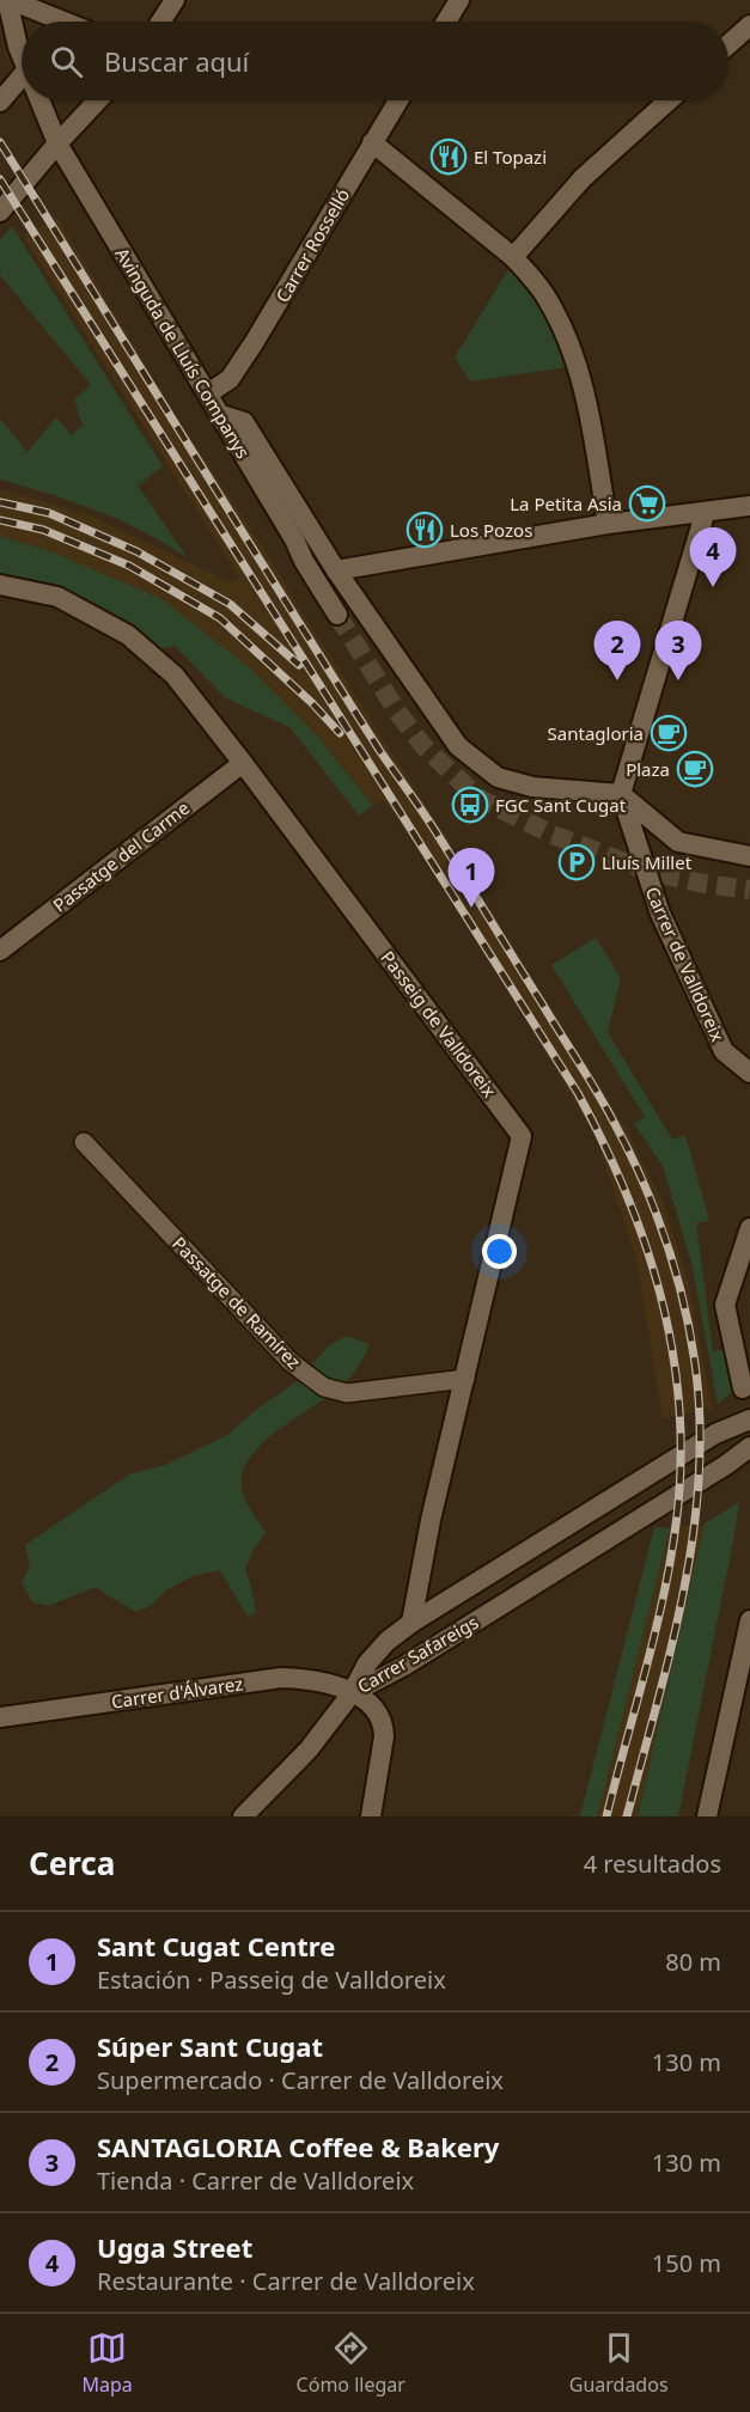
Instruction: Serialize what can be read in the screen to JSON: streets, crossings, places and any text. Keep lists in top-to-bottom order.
{
  "streets": {
    "street": [
      "Carrer Rosselló",
      "Avinguda de Lluís Companys",
      "Passatge del Carme",
      "Carrer de Valldoreix",
      "Passeig de Valldoreix",
      "Carrer Safareigs",
      "Carrer d'Álvarez"
    ],
    "lane": ["Passatge de Ramírez"]
  },
  "crossings": [
    ["Carrer Rosselló", "Avinguda de Lluís Companys"],
    ["Passatge del Carme", "Passeig de Valldoreix"],
    ["Passeig de Valldoreix", "Passatge de Ramírez"],
    ["Passeig de Valldoreix", "Carrer Safareigs"],
    ["Carrer Safareigs", "Carrer d'Álvarez"]
  ],
  "places": {
    "restaurant": ["El Topazi", "Los Pozos"],
    "supermarket": ["La Petita Asia"],
    "cafe": ["Santagloria", "Plaza"],
    "bus stop": ["FGC Sant Cugat"],
    "parking": ["Lluís Millet"]
  },
  "page": {
    "search": "Buscar aquí",
    "pins": [
      "4",
      "2",
      "3",
      "1"
    ],
    "heading": ["Cerca", "4 resultados"],
    "list": [
      {
        "mark": "1",
        "name": "Sant Cugat Centre",
        "note": "Estación · Passeig de Valldoreix",
        "value": "80 m"
      },
      {
        "mark": "2",
        "name": "Súper Sant Cugat",
        "note": "Supermercado · Carrer de Valldoreix",
        "value": "130 m"
      },
      {
        "mark": "3",
        "name": "SANTAGLORIA Coffee & Bakery",
        "note": "Tienda · Carrer de Valldoreix",
        "value": "130 m"
      },
      {
        "mark": "4",
        "name": "Ugga Street",
        "note": "Restaurante · Carrer de Valldoreix",
        "value": "150 m"
      }
    ],
    "nav": ["Mapa", "Cómo llegar", "Guardados"]
  }
}
